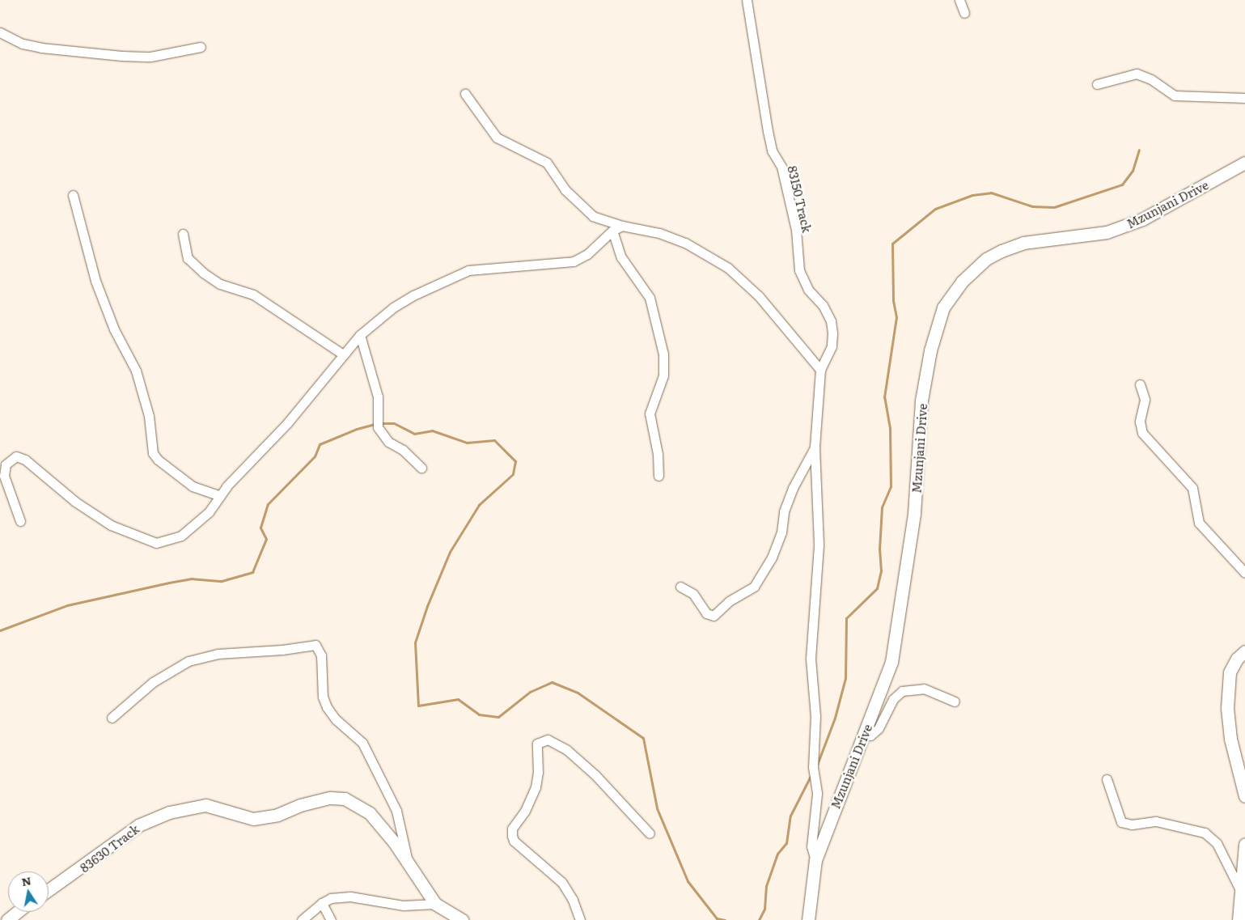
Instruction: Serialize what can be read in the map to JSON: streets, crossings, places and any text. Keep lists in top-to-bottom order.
{
  "streets": {
    "main road": ["Mzunjani Drive", "83630 Track"],
    "street": ["83150 Track"]
  },
  "north": "top"
}
